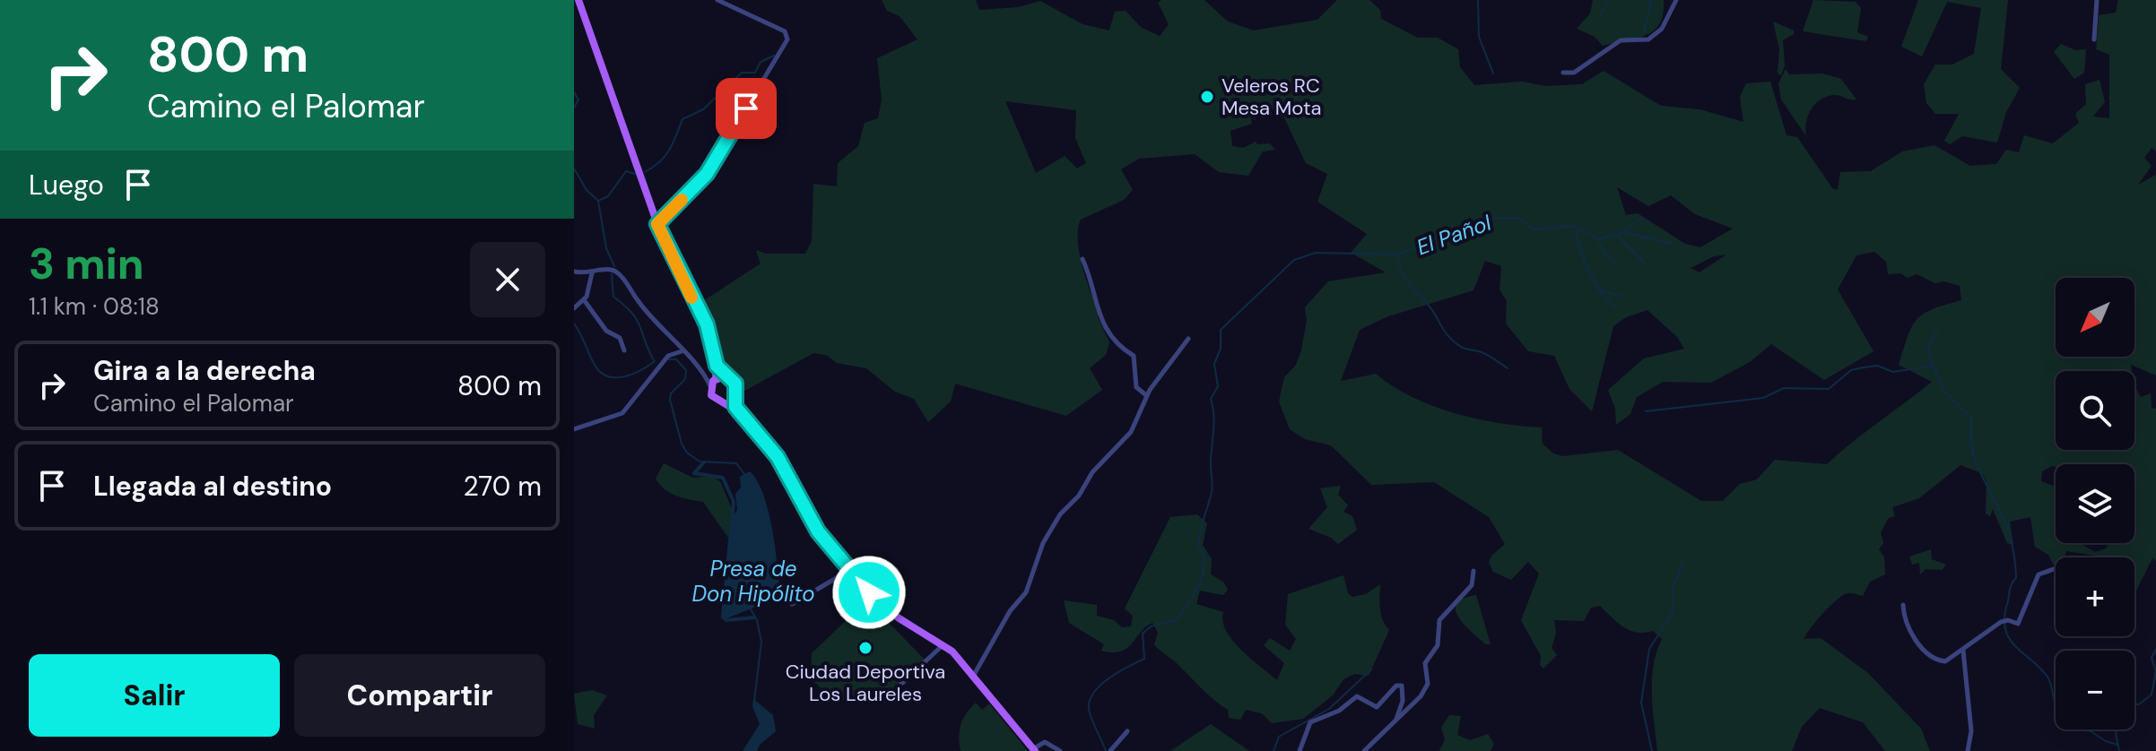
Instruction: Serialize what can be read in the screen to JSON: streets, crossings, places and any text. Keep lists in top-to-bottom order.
{
  "water": ["El Pañol", "Presa de Don Hipólito"],
  "places": ["Veleros RC Mesa Mota", "Ciudad Deportiva Los Laureles"],
  "north": "bottom left",
  "page": {
    "turn": ["800 m", "Camino el Palomar"],
    "then": "Luego",
    "heading": ["3 min", "1.1 km · 08:18"],
    "map_buttons": ["+", "−"],
    "list": [
      {
        "name": "Gira a la derecha",
        "note": "Camino el Palomar",
        "value": "800 m"
      },
      {
        "name": "Llegada al destino",
        "value": "270 m"
      }
    ],
    "buttons": ["Salir", "Compartir"]
  }
}
